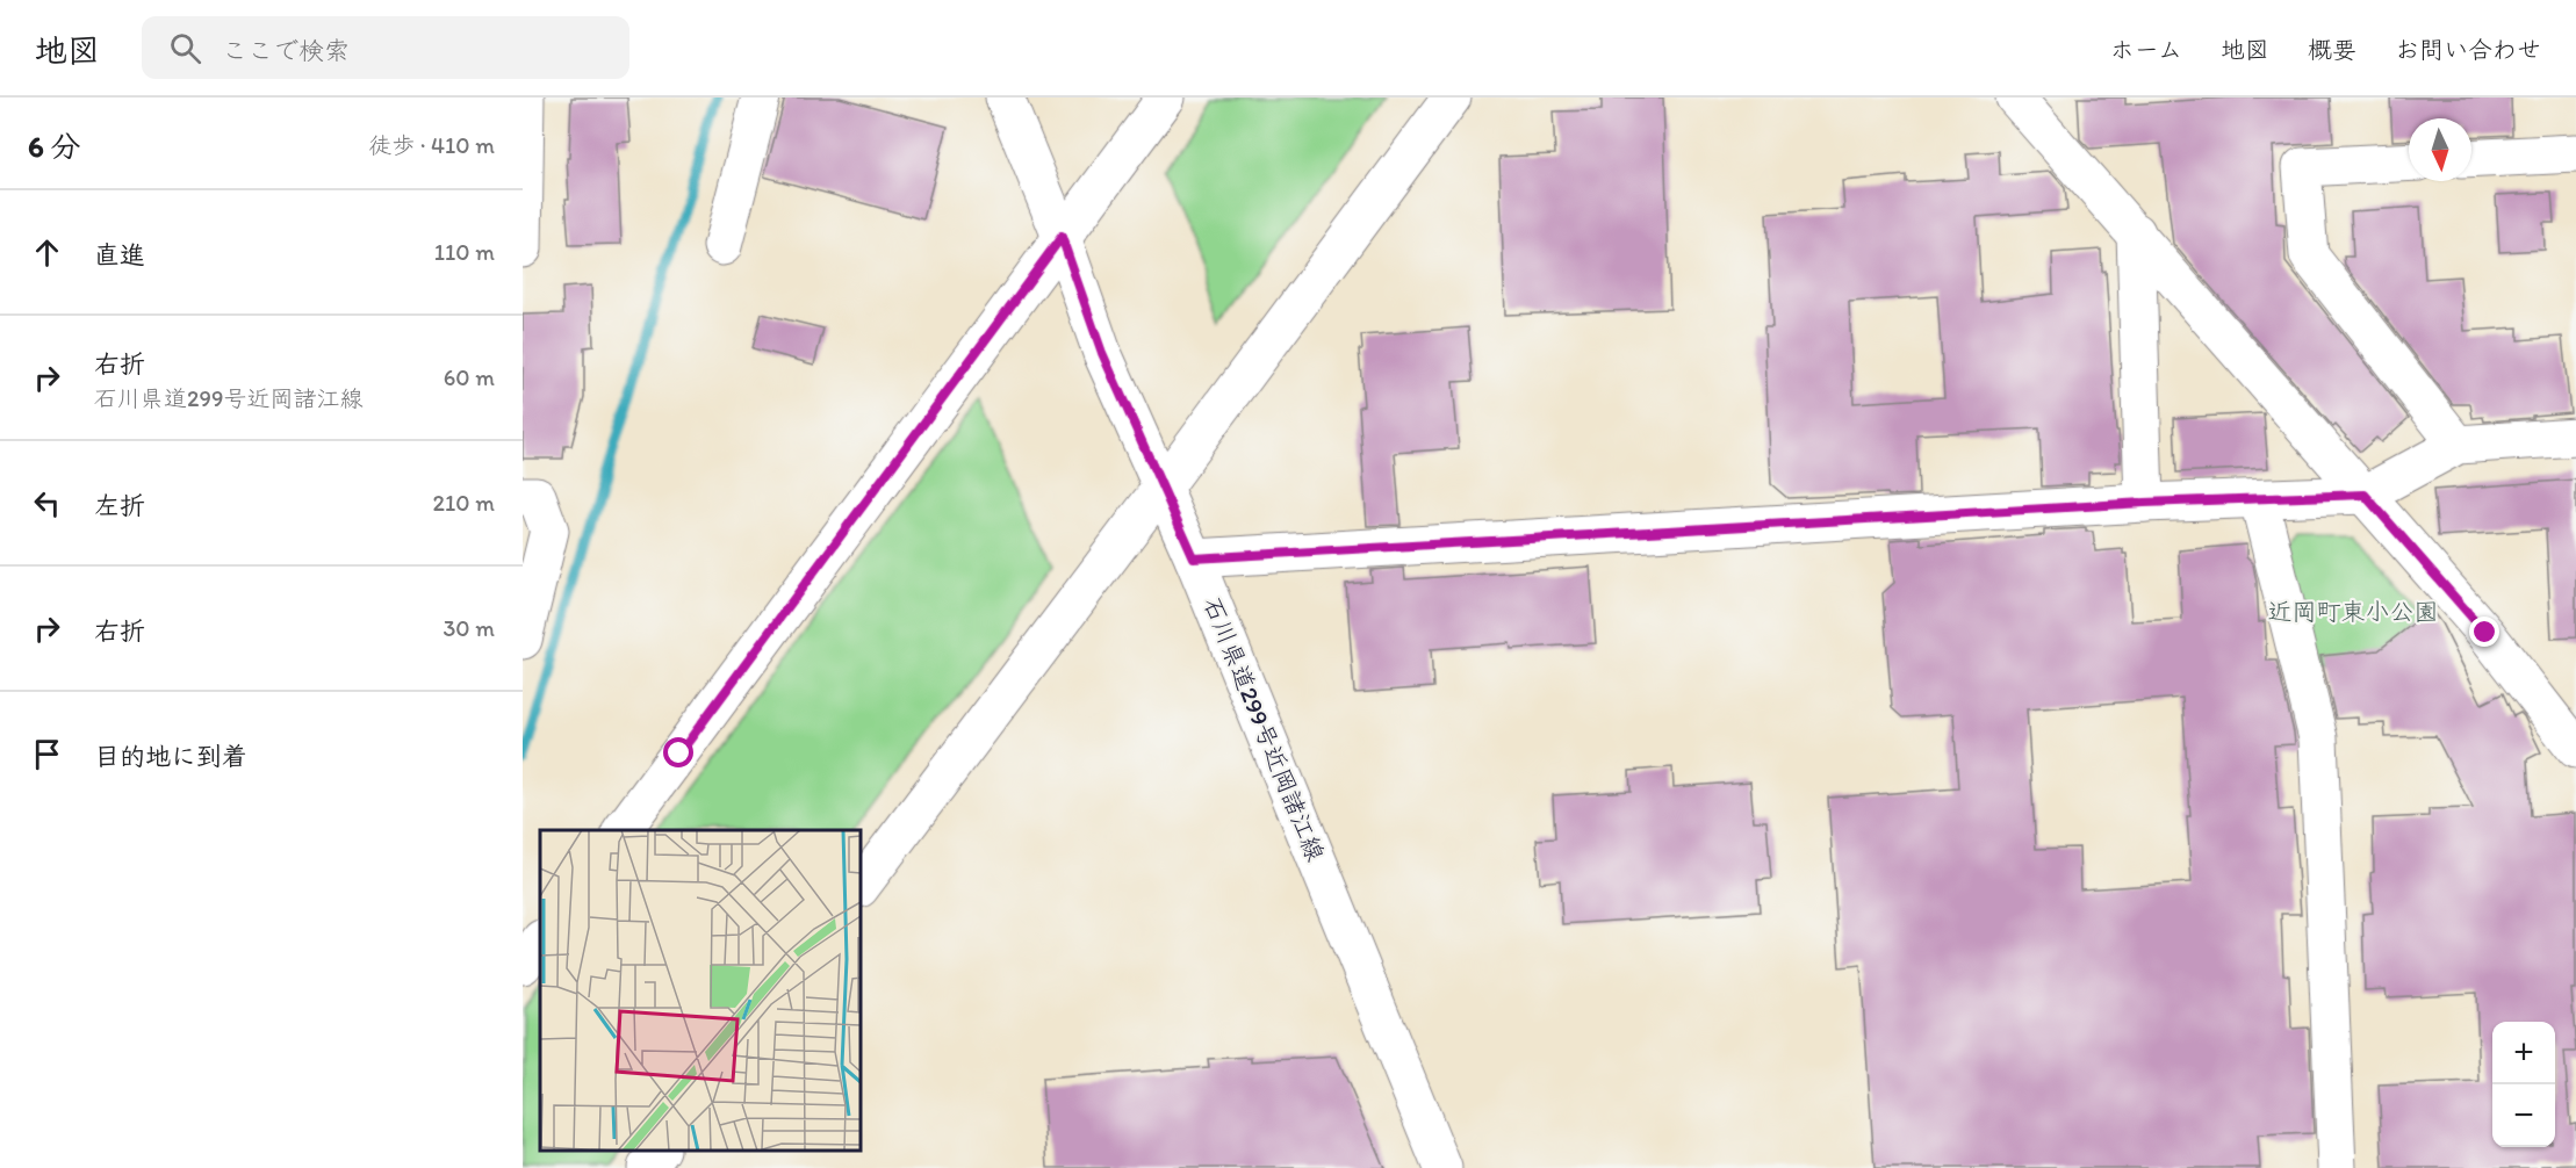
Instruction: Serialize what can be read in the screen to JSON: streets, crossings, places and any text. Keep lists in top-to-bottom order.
{
  "streets": {
    "street": ["石川県道299号近岡諸江線"]
  },
  "parks": ["近岡町東小公園"],
  "north": "bottom",
  "page": {
    "header": "地図",
    "search": "ここで検索",
    "nav": [
      "ホーム",
      "地図",
      "概要",
      "お問い合わせ"
    ],
    "heading": ["6 分", "徒歩 · 410 m"],
    "list": [
      ["直進", "110 m"],
      ["右折", "石川県道299号近岡諸江線", "60 m"],
      ["左折", "210 m"],
      ["右折", "30 m"],
      "目的地に到着"
    ],
    "map_buttons": ["+", "−"]
  }
}
